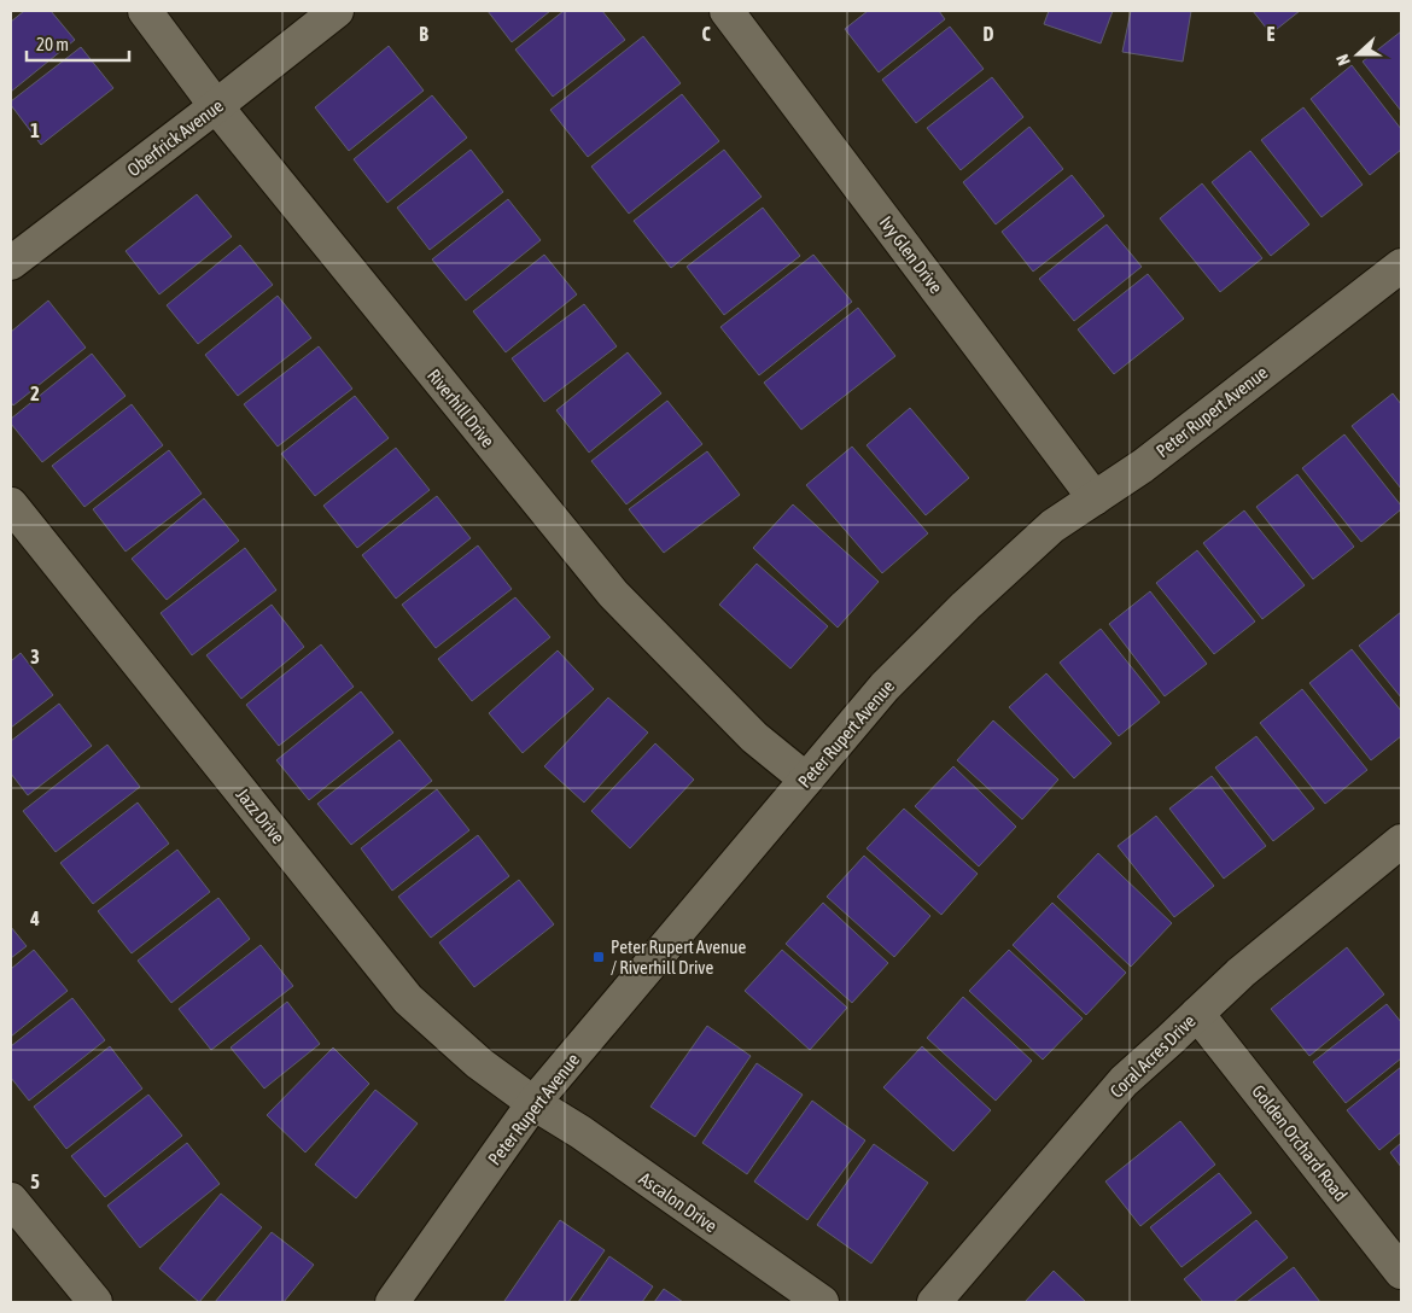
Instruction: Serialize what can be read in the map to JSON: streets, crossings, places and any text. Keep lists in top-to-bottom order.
{
  "streets": {
    "street": [
      "Oberfrick Avenue",
      "Ivy Glen Drive",
      "Riverhill Drive",
      "Peter Rupert Avenue",
      "Jazz Drive",
      "Coral Acres Drive",
      "Golden Orchard Road",
      "Ascalon Drive"
    ]
  },
  "crossings": [
    ["Oberfrick Avenue", "Riverhill Drive"],
    ["Ivy Glen Drive", "Peter Rupert Avenue"],
    ["Riverhill Drive", "Peter Rupert Avenue"],
    ["Peter Rupert Avenue", "Jazz Drive"],
    ["Peter Rupert Avenue", "Ascalon Drive"],
    ["Jazz Drive", "Ascalon Drive"],
    ["Coral Acres Drive", "Golden Orchard Road"]
  ],
  "places": {
    "transit": ["Peter Rupert Avenue / Riverhill Drive"]
  },
  "scale_bar": "20 m",
  "north": "left",
  "grid": {
    "columns": [
      "B",
      "C",
      "D",
      "E"
    ],
    "rows": [
      "1",
      "2",
      "3",
      "4",
      "5"
    ]
  }
}
